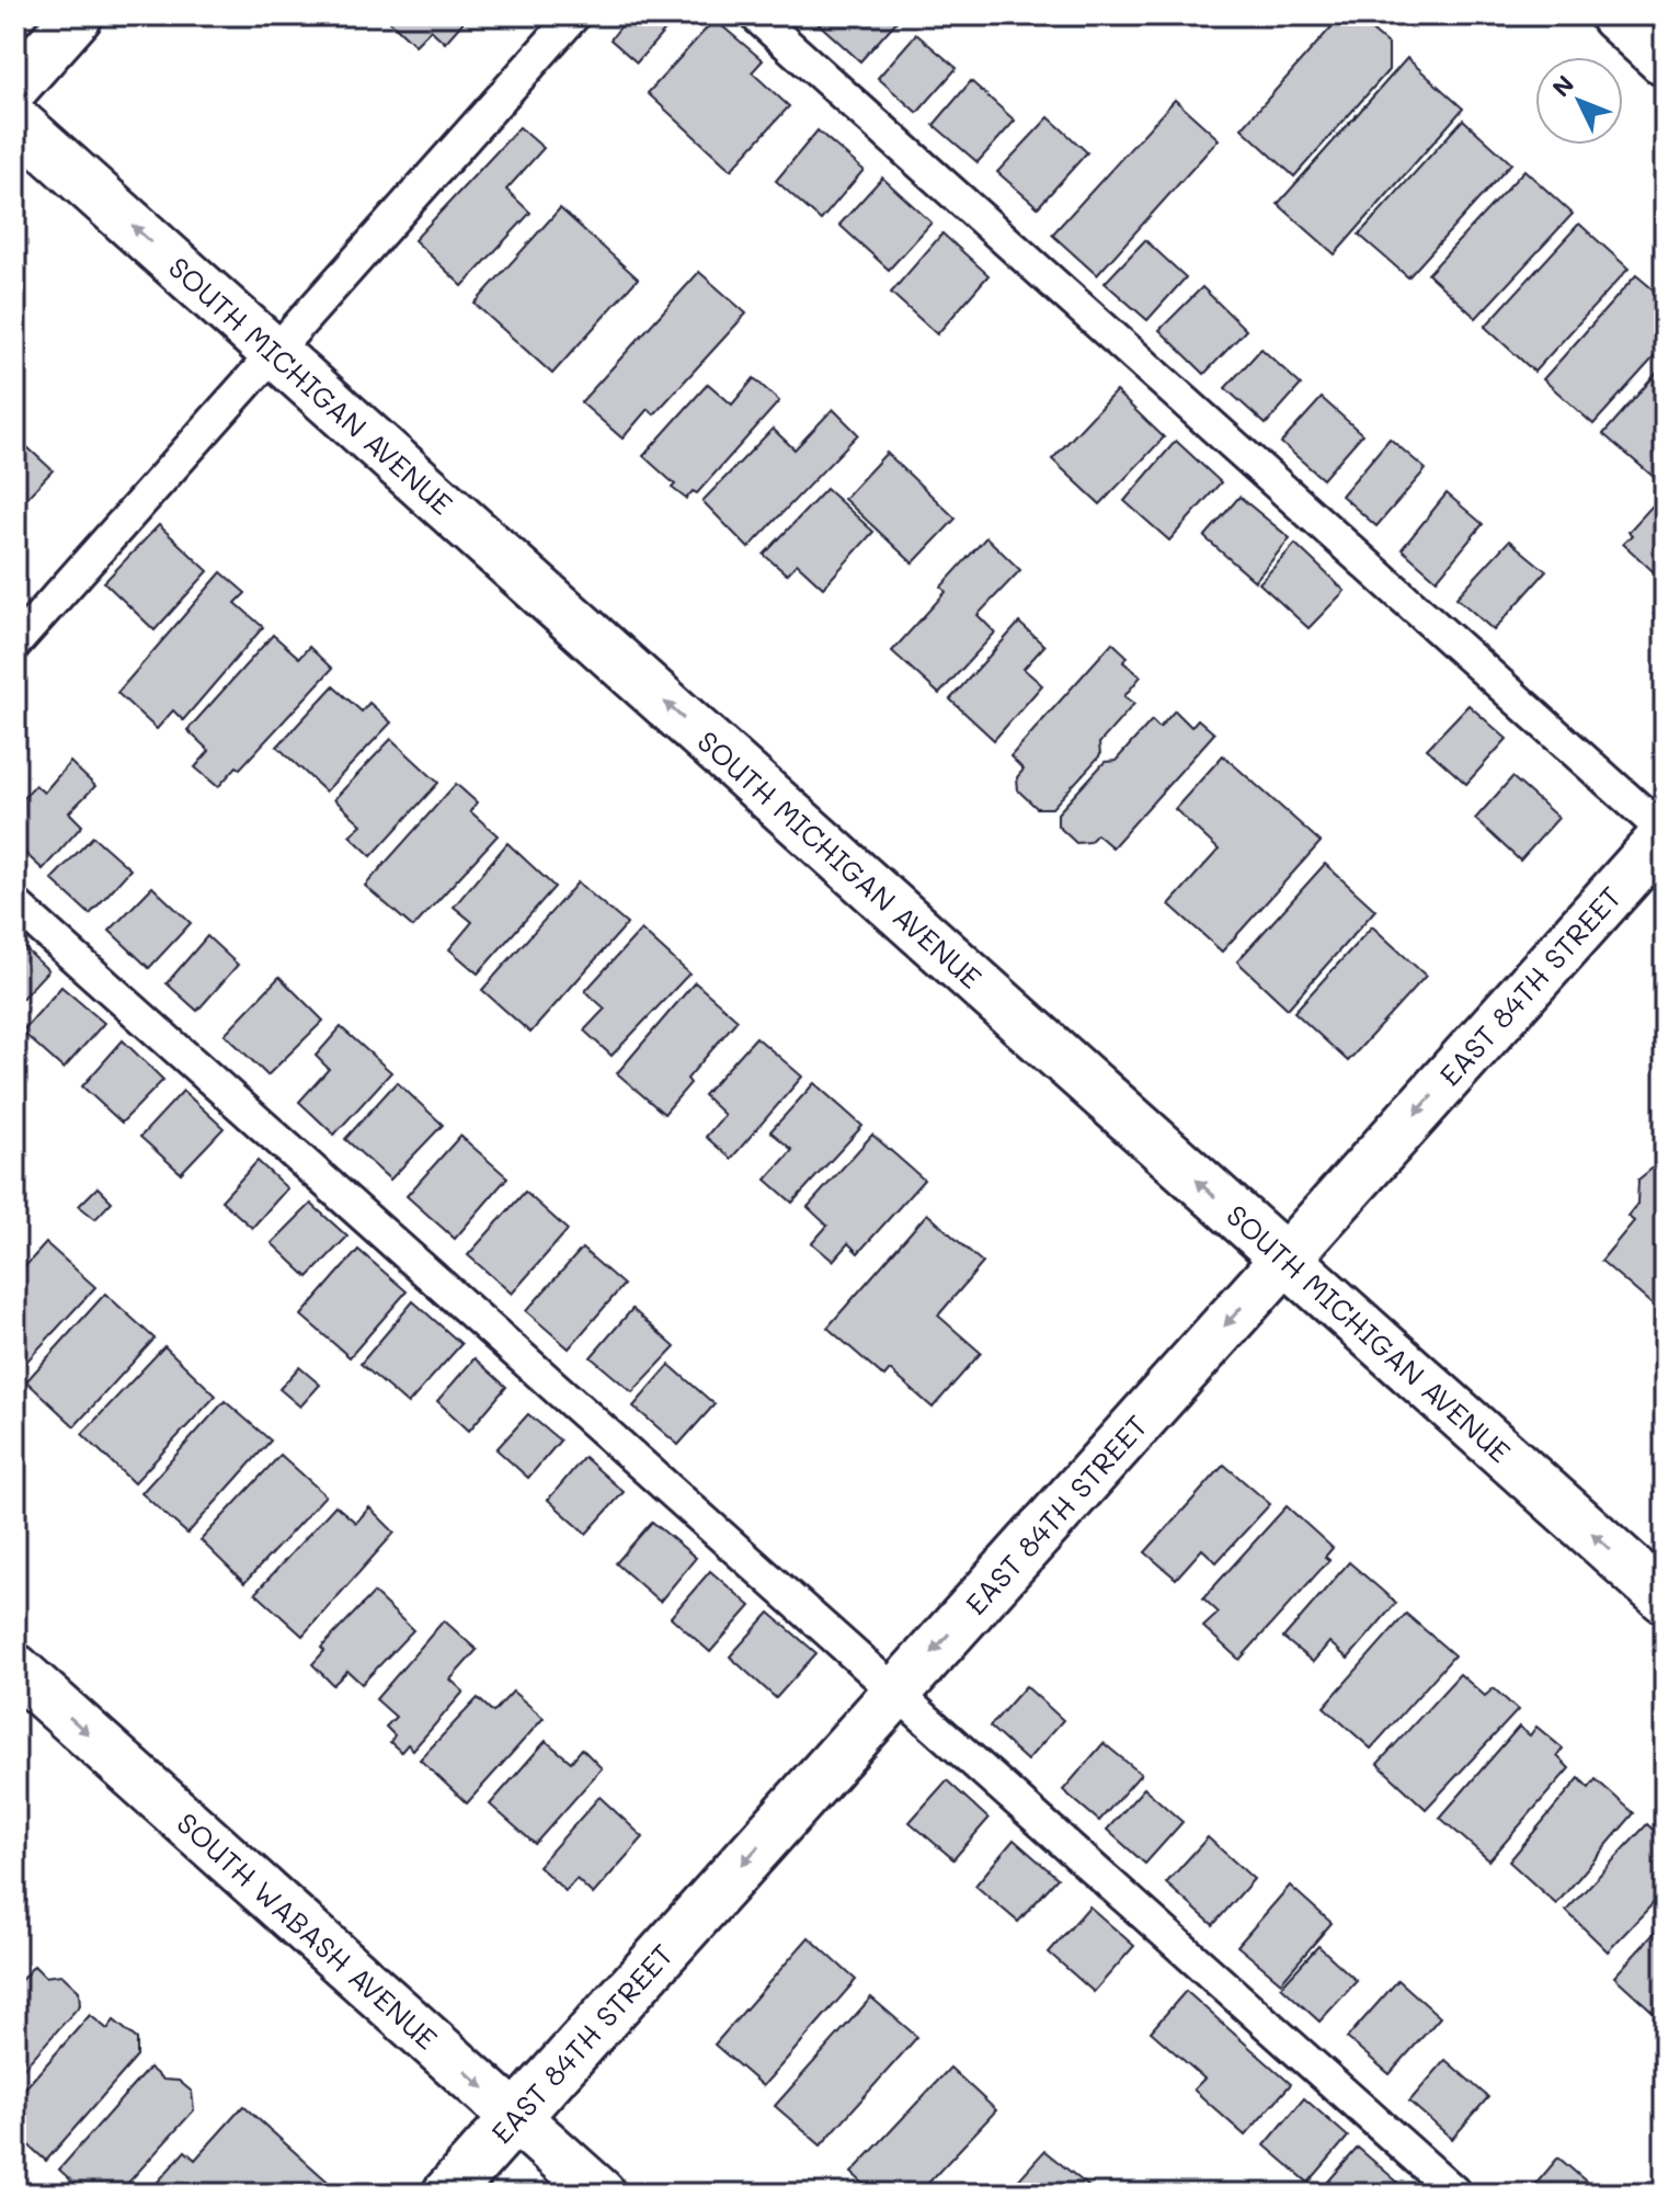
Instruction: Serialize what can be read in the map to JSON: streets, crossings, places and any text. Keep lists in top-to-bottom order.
{
  "streets": {
    "street": ["SOUTH MICHIGAN AVENUE", "EAST 84TH STREET", "SOUTH WABASH AVENUE"]
  },
  "crossings": [
    ["SOUTH MICHIGAN AVENUE", "EAST 84TH STREET"],
    ["EAST 84TH STREET", "SOUTH WABASH AVENUE"]
  ],
  "one_way": ["SOUTH MICHIGAN AVENUE", "EAST 84TH STREET", "SOUTH WABASH AVENUE"],
  "north": "top left"
}
